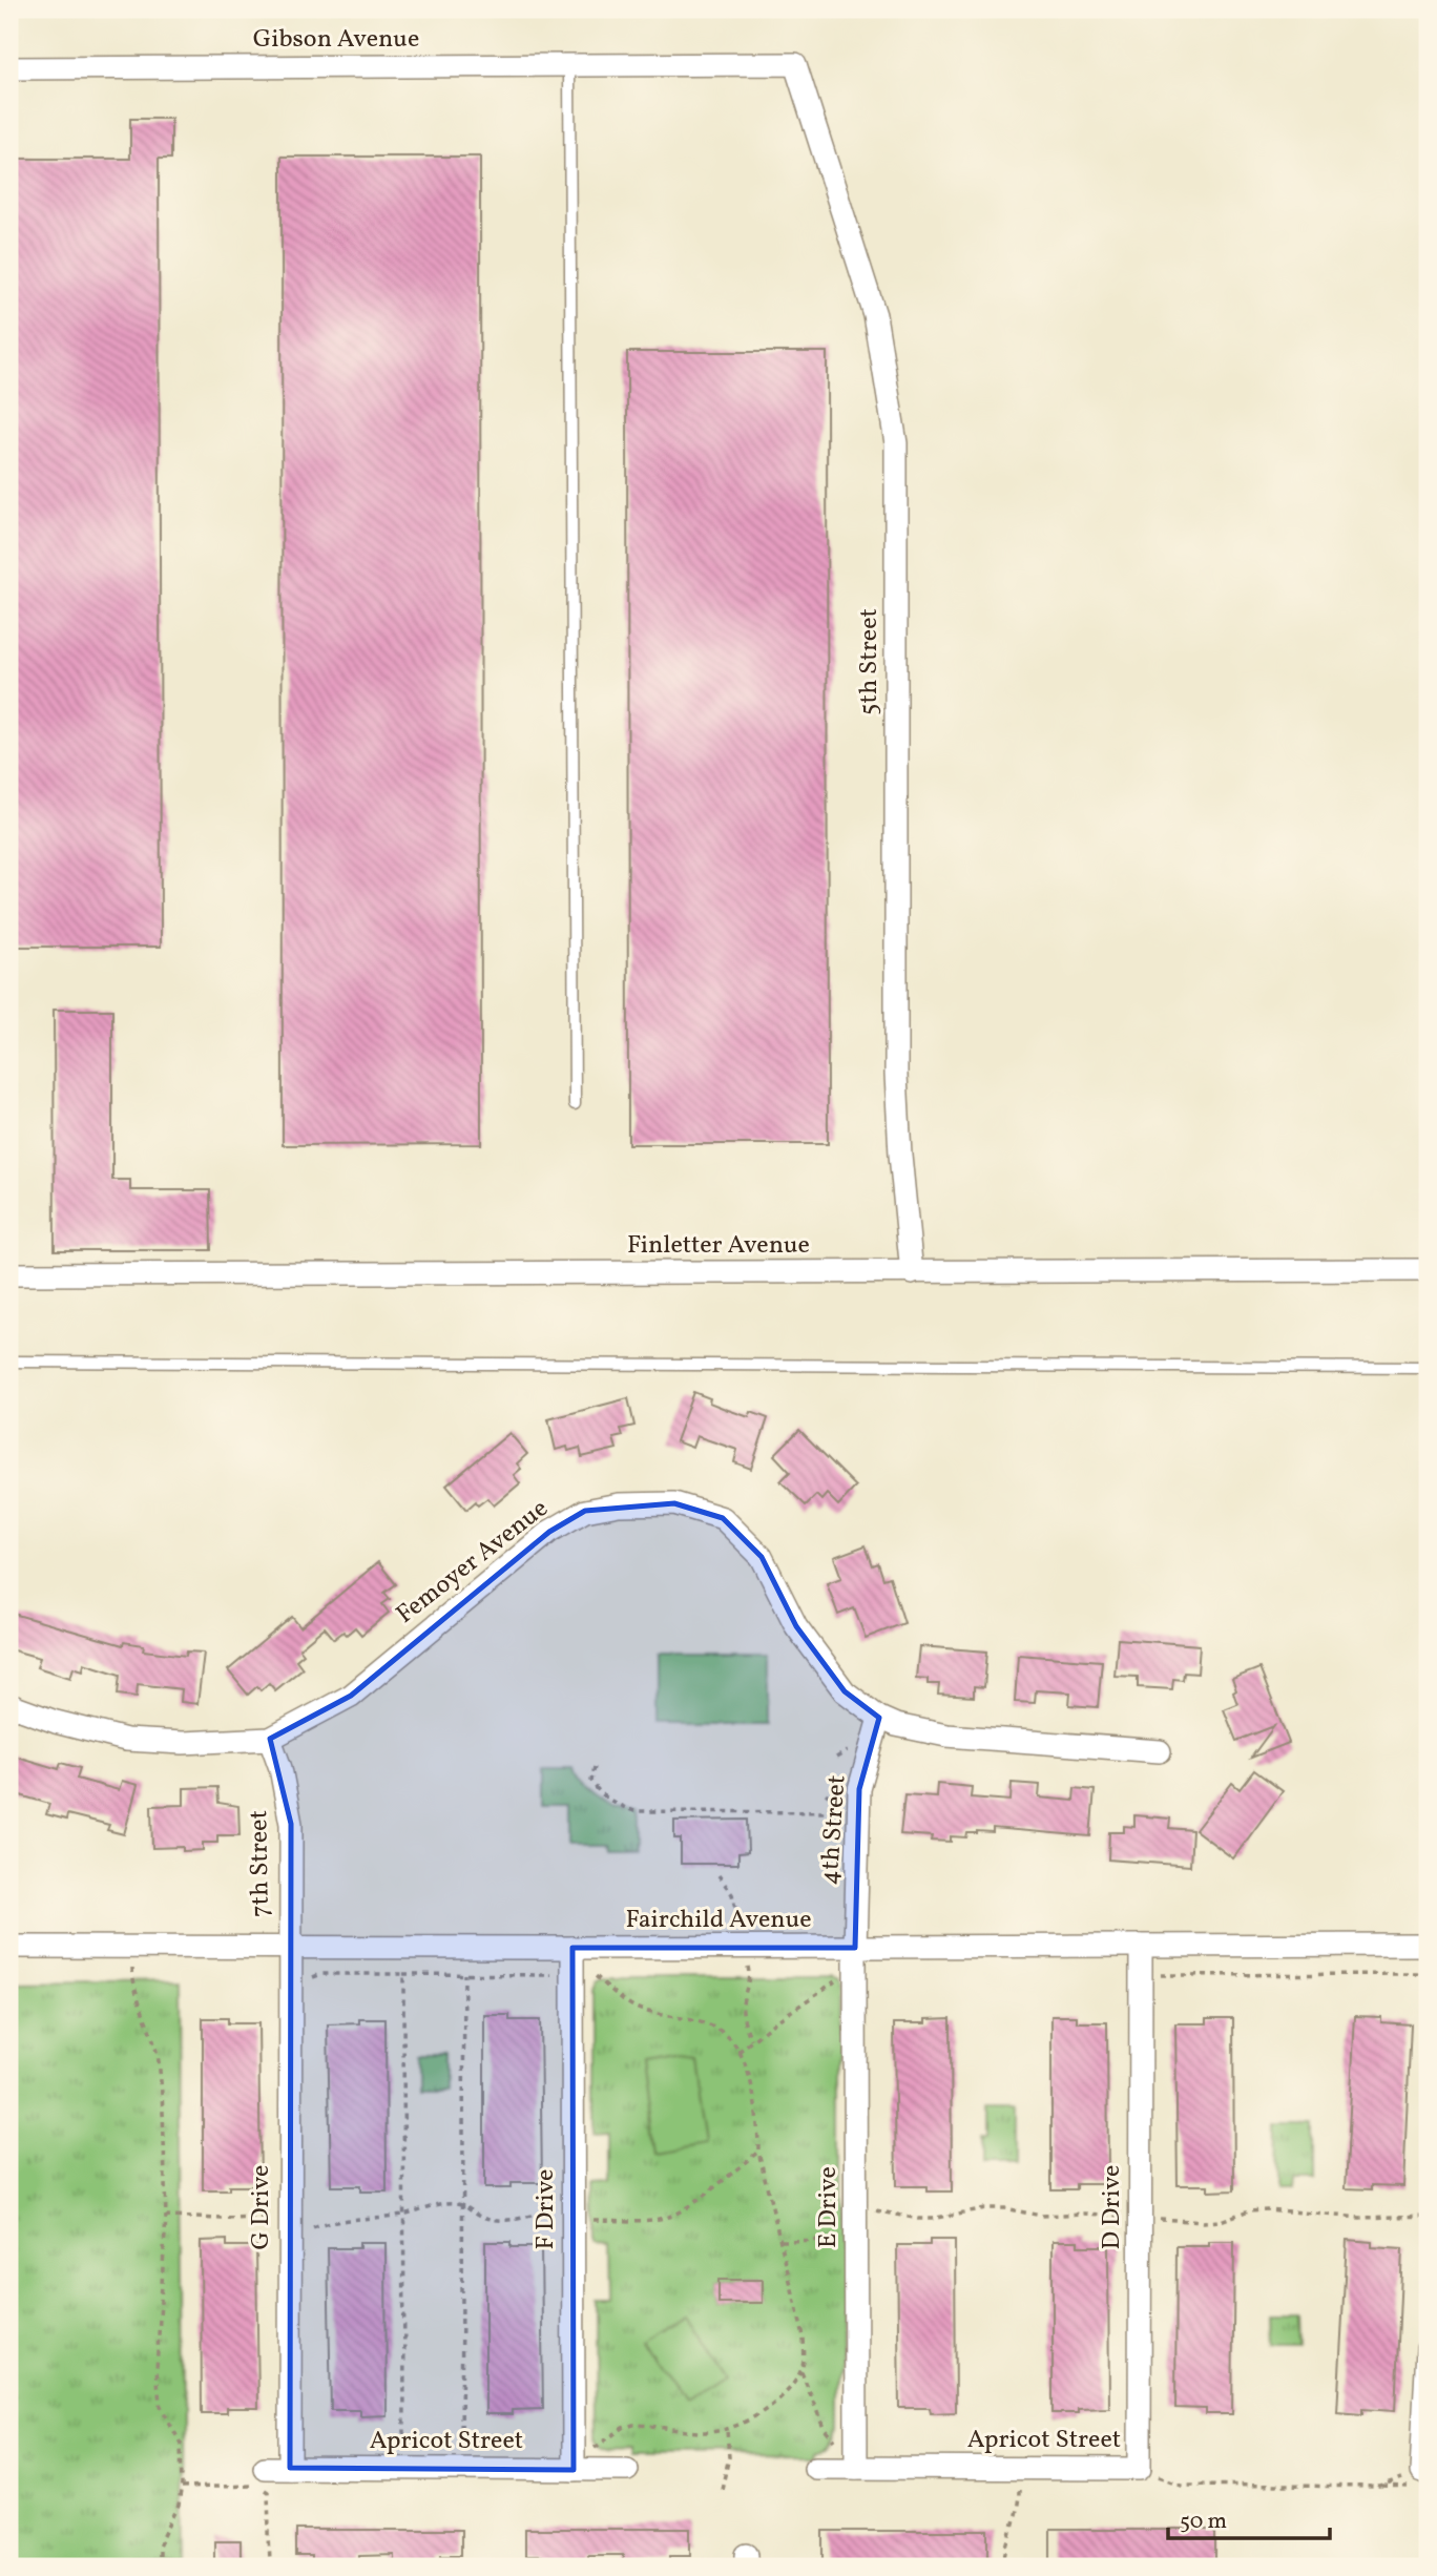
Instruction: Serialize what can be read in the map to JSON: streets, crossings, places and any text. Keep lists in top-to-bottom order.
{
  "streets": {
    "street": [
      "Gibson Avenue",
      "5th Street",
      "Finletter Avenue",
      "Femoyer Avenue",
      "4th Street",
      "7th Street",
      "Fairchild Avenue",
      "G Drive",
      "E Drive",
      "D Drive",
      "F Drive",
      "Apricot Street"
    ]
  },
  "crossings": [
    ["Gibson Avenue", "5th Street"],
    ["5th Street", "Finletter Avenue"],
    ["Femoyer Avenue", "4th Street"],
    ["Femoyer Avenue", "7th Street"],
    ["4th Street", "Fairchild Avenue"],
    ["4th Street", "E Drive"],
    ["7th Street", "Fairchild Avenue"],
    ["7th Street", "G Drive"],
    ["Fairchild Avenue", "G Drive"],
    ["Fairchild Avenue", "E Drive"],
    ["Fairchild Avenue", "D Drive"],
    ["Fairchild Avenue", "F Drive"],
    ["G Drive", "Apricot Street"],
    ["E Drive", "Apricot Street"],
    ["D Drive", "Apricot Street"],
    ["F Drive", "Apricot Street"]
  ],
  "scale_bar": "50 m"
}
